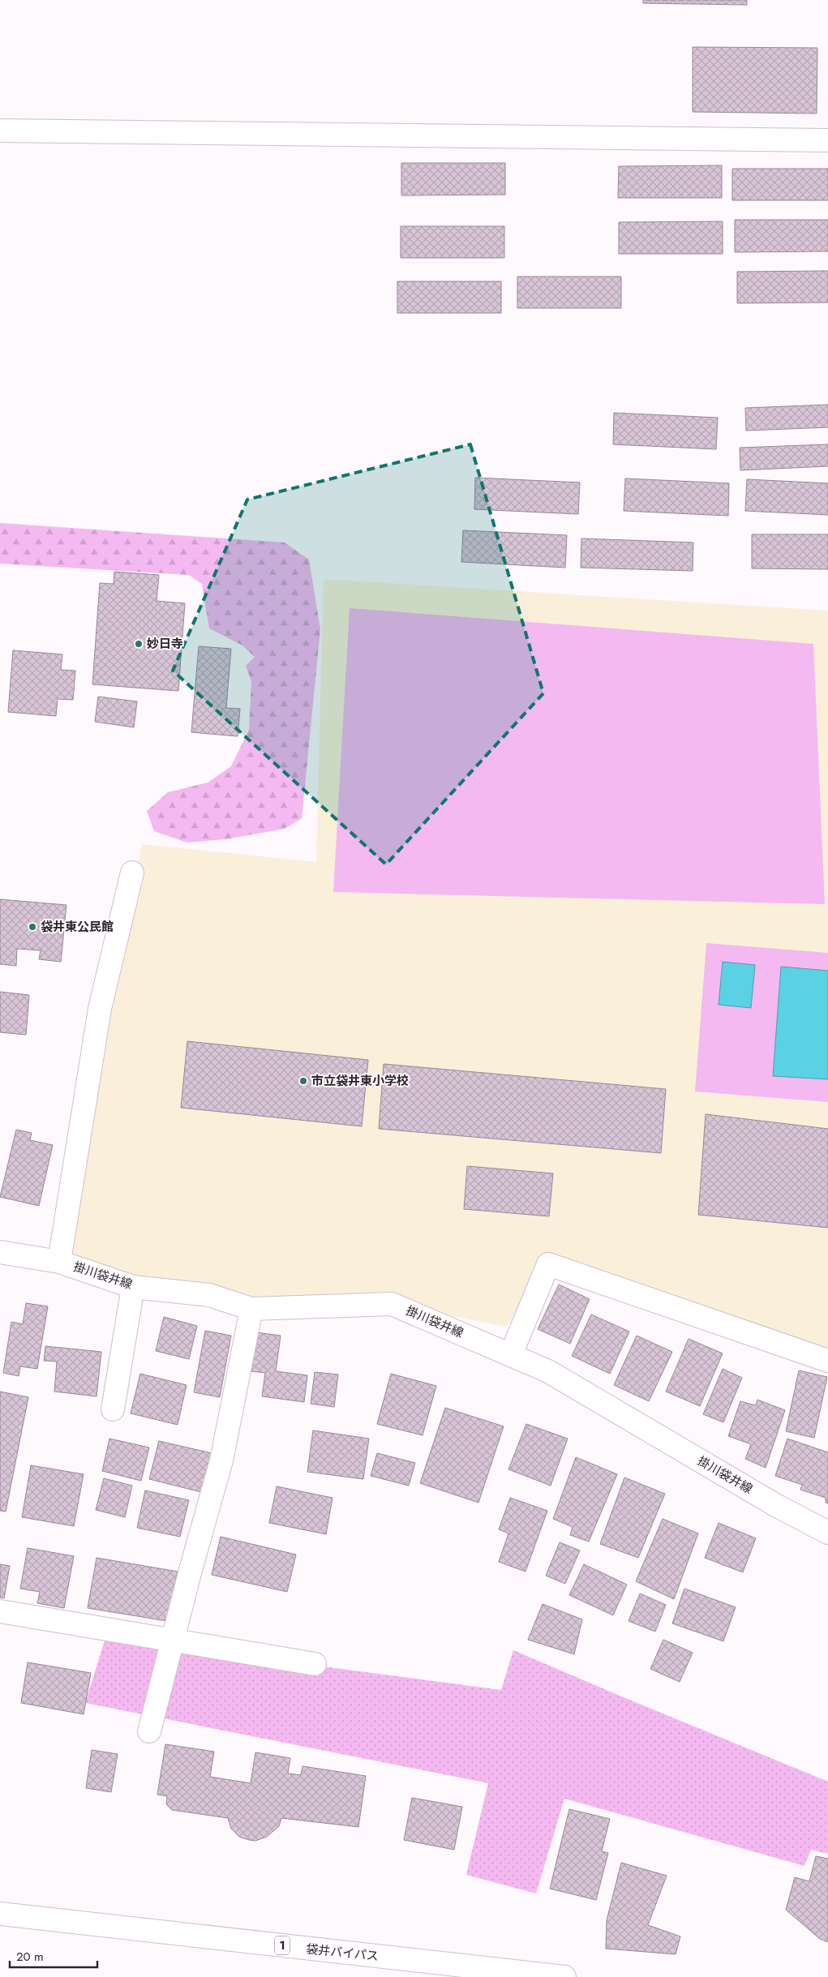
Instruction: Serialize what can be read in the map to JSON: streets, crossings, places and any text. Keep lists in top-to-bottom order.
{
  "streets": {
    "main road": ["掛川袋井線", "1", "袋井バイパス"]
  },
  "places": ["妙日寺", "袋井東公民館", "市立袋井東小学校"],
  "scale_bar": "20 m"
}
